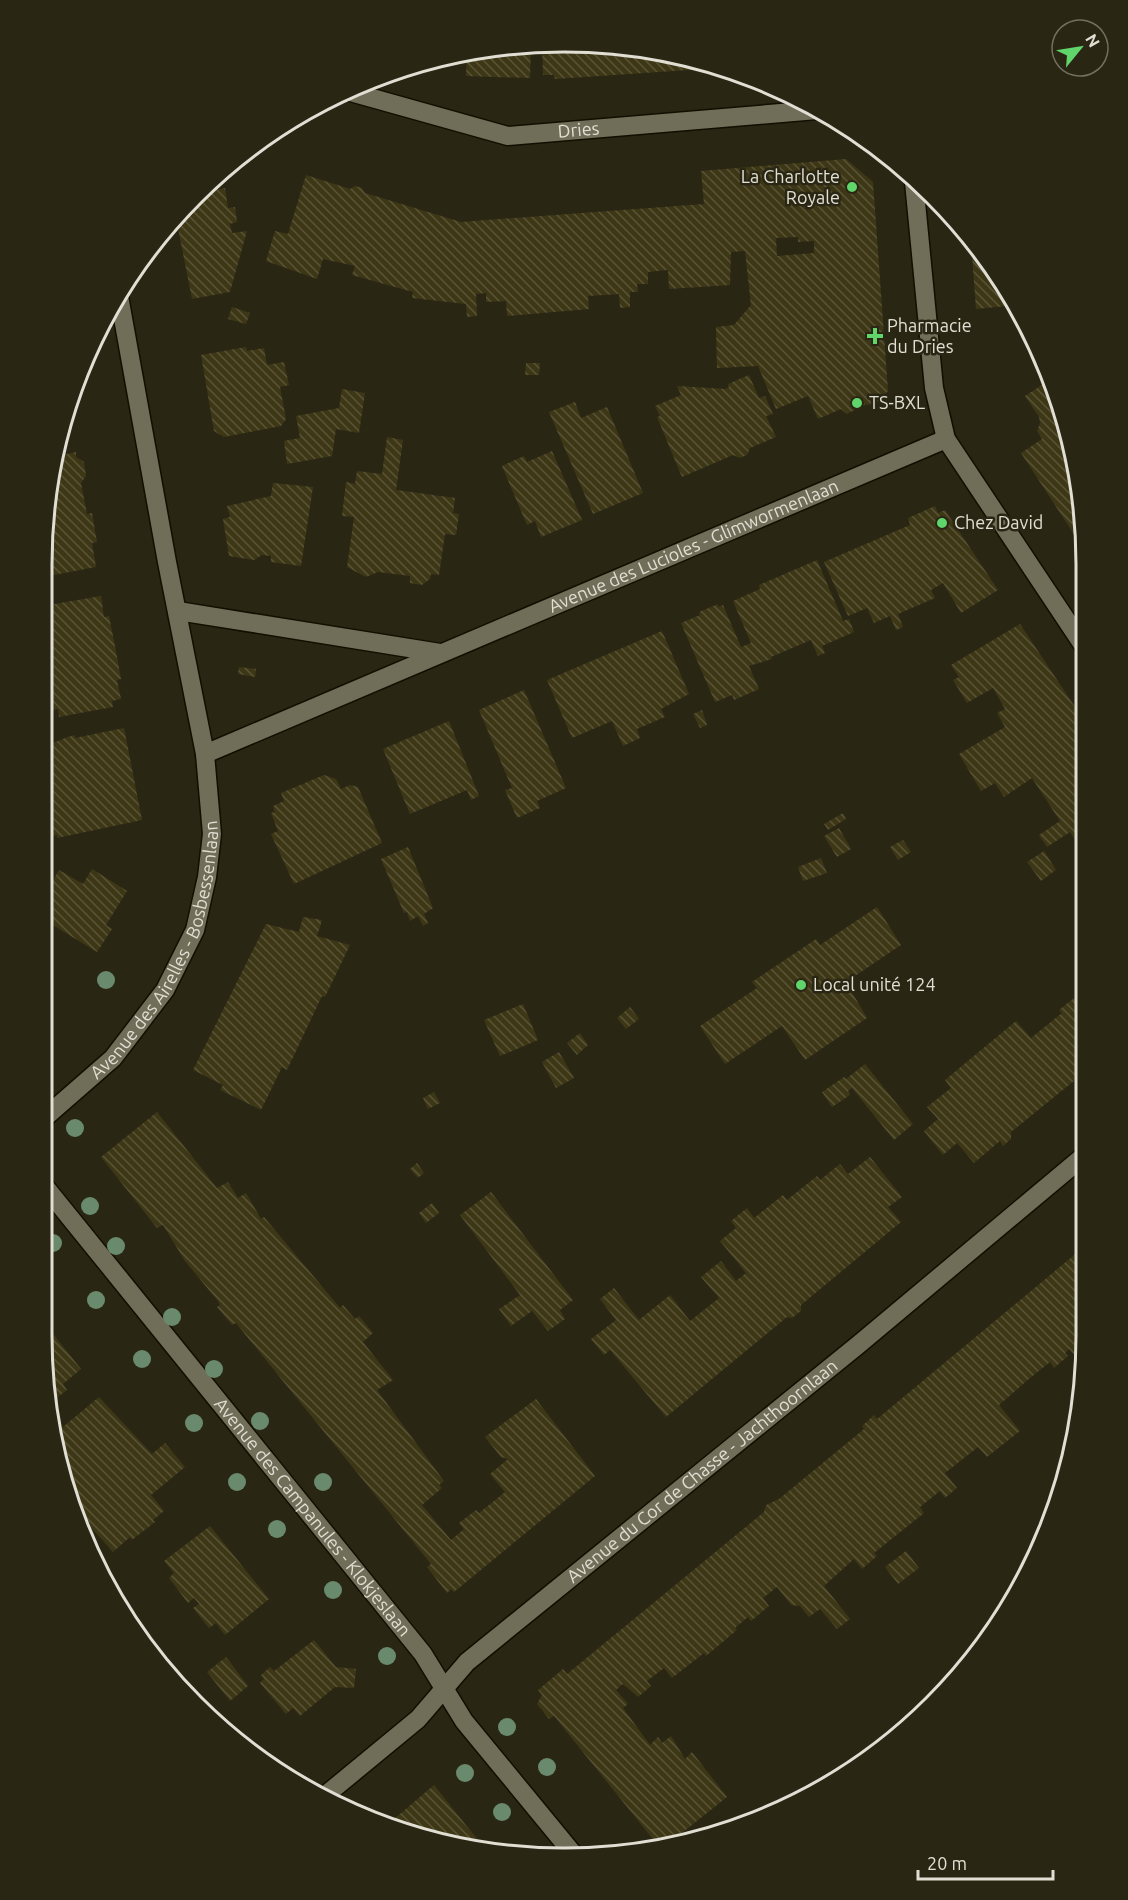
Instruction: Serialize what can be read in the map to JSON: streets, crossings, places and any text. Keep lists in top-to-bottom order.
{
  "streets": {
    "street": [
      "Dries",
      "Avenue des Lucioles - Glimwormenlaan",
      "Avenue des Airelles - Bosbessenlaan",
      "Avenue du Cor de Chasse - Jachthoornlaan",
      "Avenue des Campanules - Klokjeslaan"
    ]
  },
  "crossings": [
    ["Avenue des Lucioles - Glimwormenlaan", "Avenue des Airelles - Bosbessenlaan"],
    ["Avenue du Cor de Chasse - Jachthoornlaan", "Avenue des Campanules - Klokjeslaan"]
  ],
  "places": {
    "other": [
      "La Charlotte Royale",
      "TS-BXL",
      "Chez David",
      "Local unité 124"
    ],
    "health": ["Pharmacie du Dries"]
  },
  "scale_bar": "20 m",
  "north": "top right"
}
